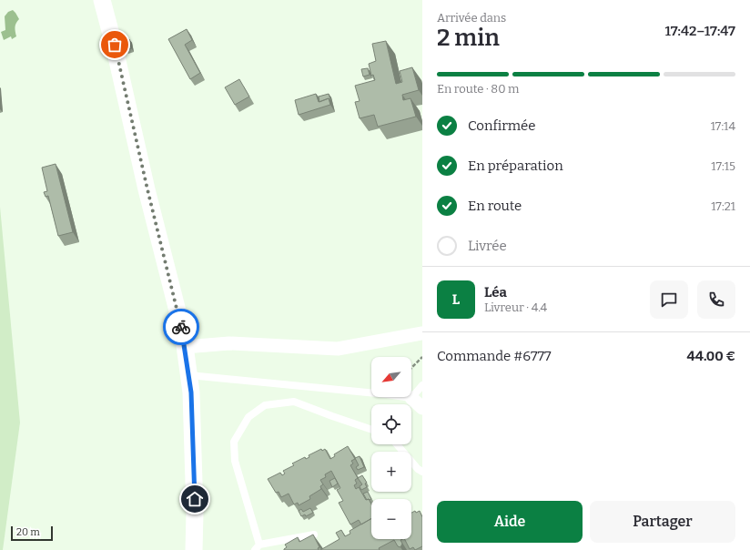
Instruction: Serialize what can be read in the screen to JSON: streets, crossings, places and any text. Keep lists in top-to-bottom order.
{
  "scale_bar": "20 m",
  "north": "bottom left",
  "page": {
    "heading": ["2 min", "Arrivée dans", "17:42–17:47"],
    "panel": [
      "Léa",
      "Livreur · 4.4",
      "Commande #6777",
      "44.00 €"
    ],
    "bar": "En route · 80 m",
    "list": [
      ["Confirmée", "17:14"],
      ["En préparation", "17:15"],
      ["En route", "17:21"],
      "Livrée"
    ],
    "round": "L",
    "map_buttons": ["+", "−"],
    "buttons": ["Aide", "Partager"],
    "scale": "20 m"
  }
}
